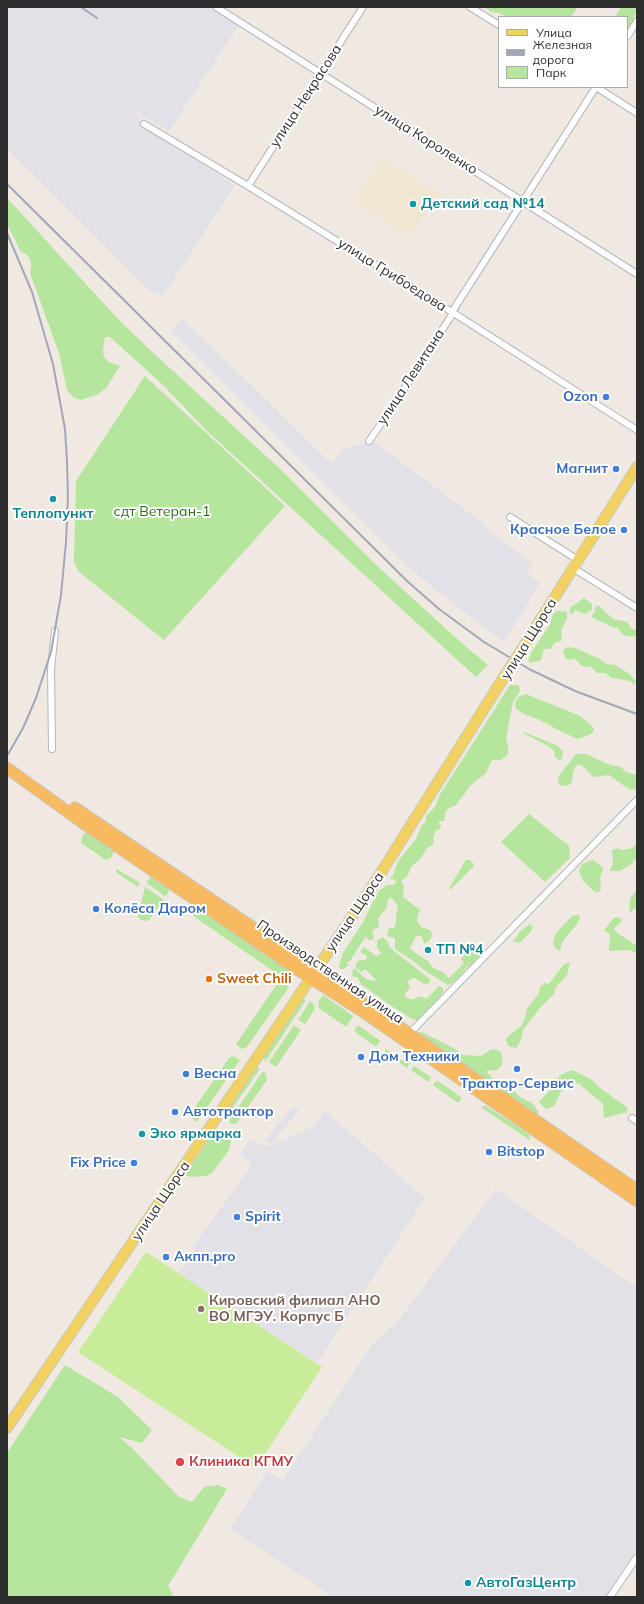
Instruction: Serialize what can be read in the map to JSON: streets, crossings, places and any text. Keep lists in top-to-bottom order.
{
  "streets": {
    "highway": ["Производственная улица"],
    "main road": ["улица Щорса"],
    "street": [
      "улица Некрасова",
      "улица Короленко",
      "улица Грибоедова",
      "улица Левитана"
    ]
  },
  "crossings": [
    ["улица Некрасова", "улица Короленко"],
    ["улица Некрасова", "улица Грибоедова"],
    ["улица Короленко", "улица Левитана"],
    ["улица Грибоедова", "улица Левитана"],
    ["улица Щорса", "Производственная улица"]
  ],
  "parks": ["сдт Ветеран-1"],
  "places": [
    "Детский сад №14",
    "Ozon",
    "Магнит",
    "Теплопункт",
    "Красное Белое",
    "Колёса Даром",
    "ТП №4",
    "Sweet Chili",
    "Дом Техники",
    "Трактор-Сервис",
    "Весна",
    "Автотрактор",
    "Эко ярмарка",
    "Bitstop",
    "Fix Price",
    "Spirit",
    "Акпп.pro",
    "Кировский филиал АНО ВО МГЭУ. Корпус Б",
    "Клиника КГМУ",
    "АвтоГазЦентр"
  ],
  "legend": ["Улица", "Железная дорога", "Парк"]
}
